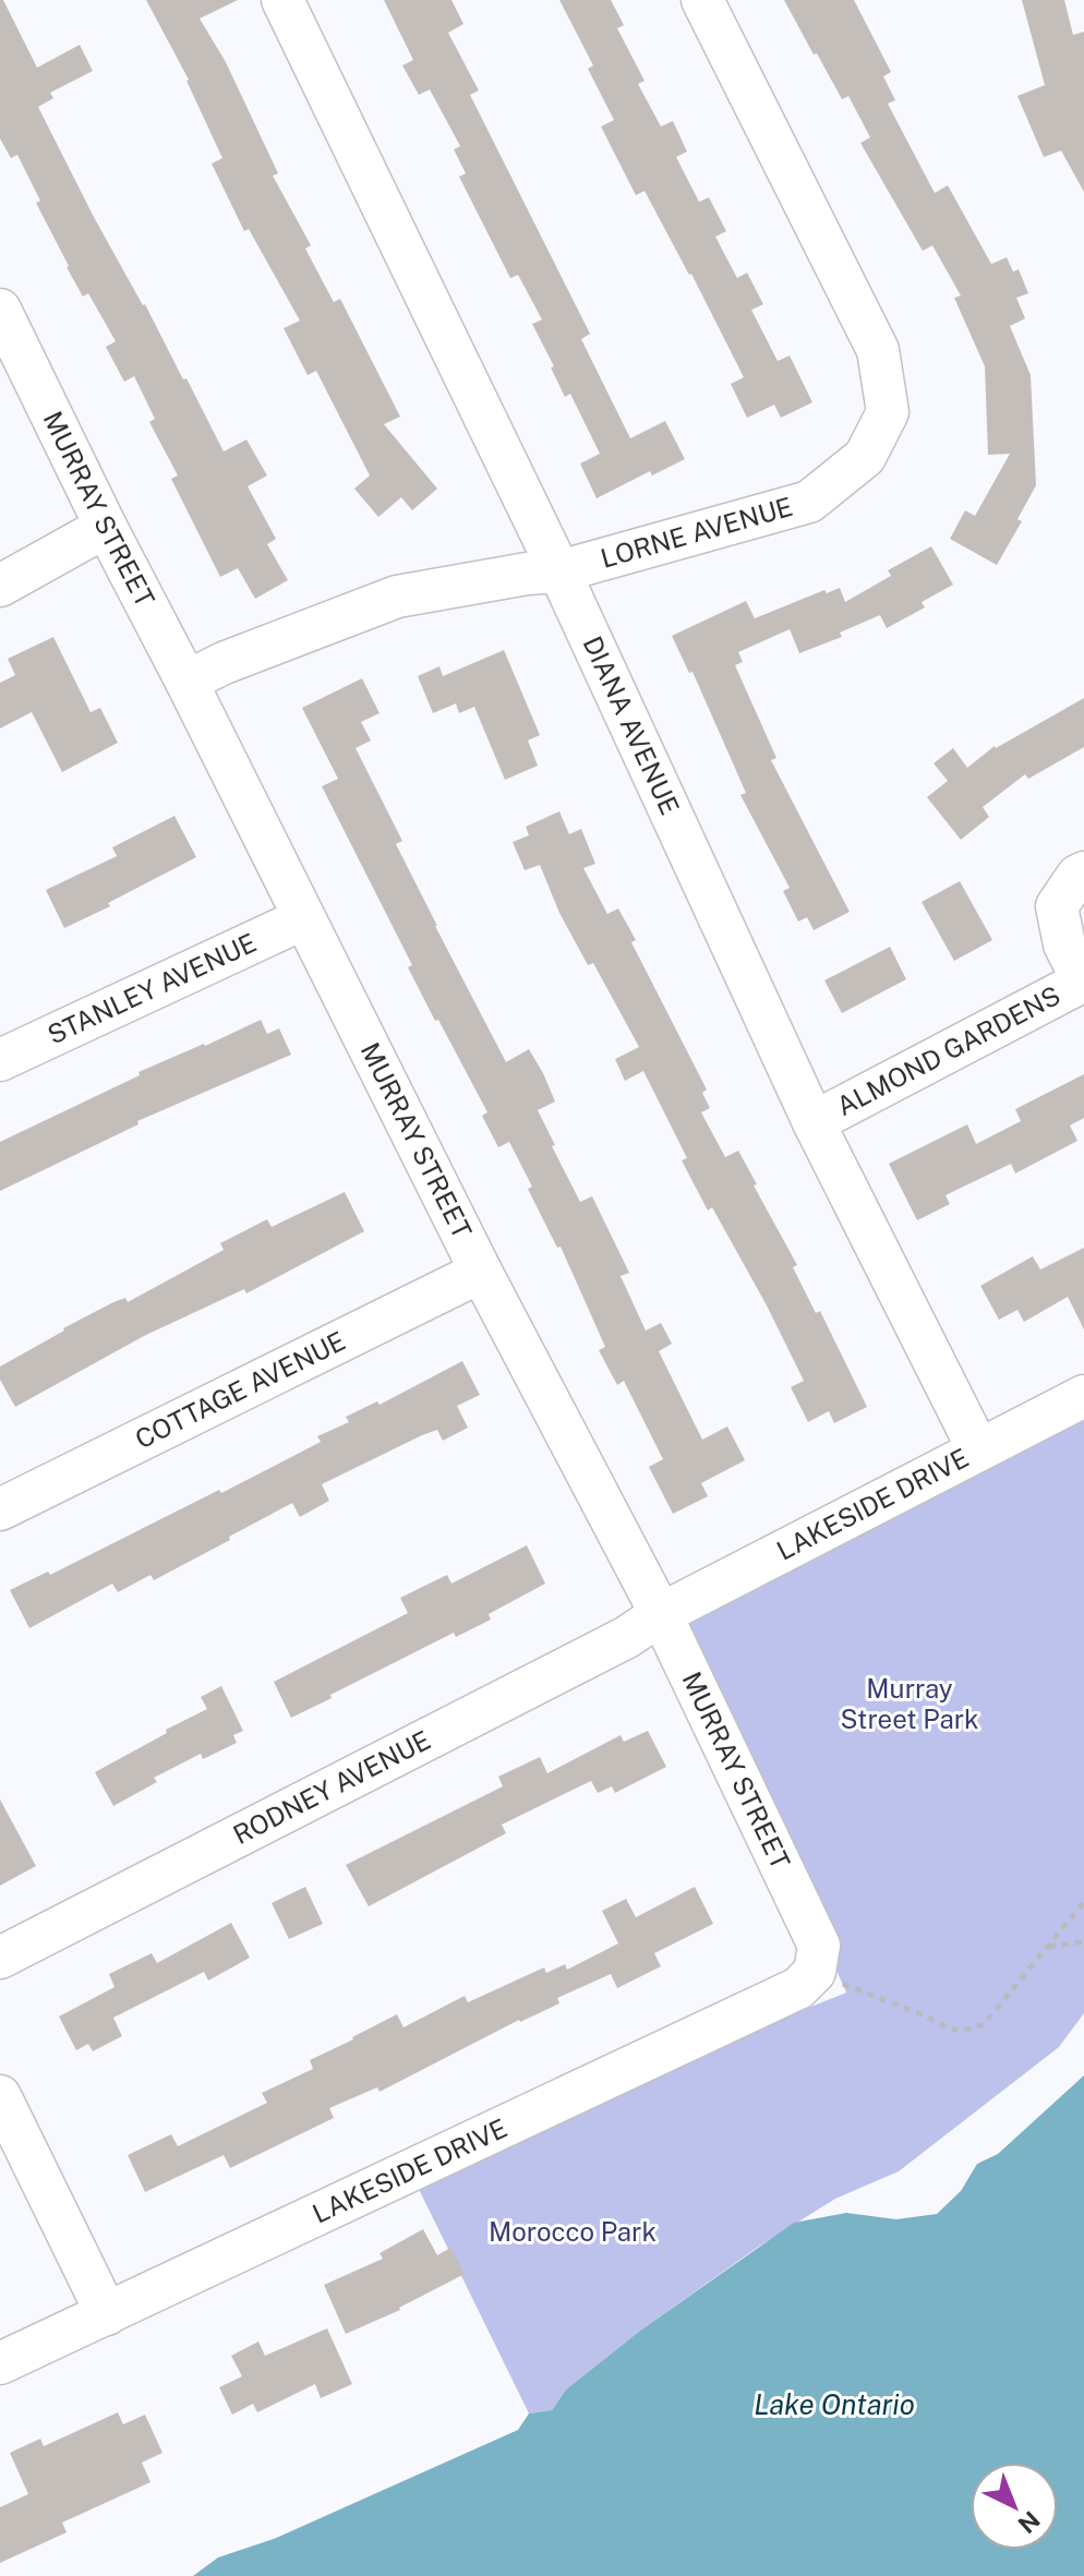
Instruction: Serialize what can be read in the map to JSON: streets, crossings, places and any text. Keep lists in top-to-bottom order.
{
  "streets": {
    "street": [
      "MURRAY STREET",
      "LORNE AVENUE",
      "DIANA AVENUE",
      "STANLEY AVENUE",
      "ALMOND GARDENS",
      "COTTAGE AVENUE",
      "LAKESIDE DRIVE",
      "RODNEY AVENUE"
    ]
  },
  "crossings": [
    ["MURRAY STREET", "LORNE AVENUE"],
    ["MURRAY STREET", "STANLEY AVENUE"],
    ["MURRAY STREET", "COTTAGE AVENUE"],
    ["MURRAY STREET", "LAKESIDE DRIVE"],
    ["MURRAY STREET", "RODNEY AVENUE"],
    ["LORNE AVENUE", "DIANA AVENUE"],
    ["DIANA AVENUE", "ALMOND GARDENS"],
    ["DIANA AVENUE", "LAKESIDE DRIVE"],
    ["LAKESIDE DRIVE", "RODNEY AVENUE"]
  ],
  "water": ["Lake Ontario"],
  "parks": ["Murray Street Park", "Morocco Park"],
  "north": "bottom right"
}
